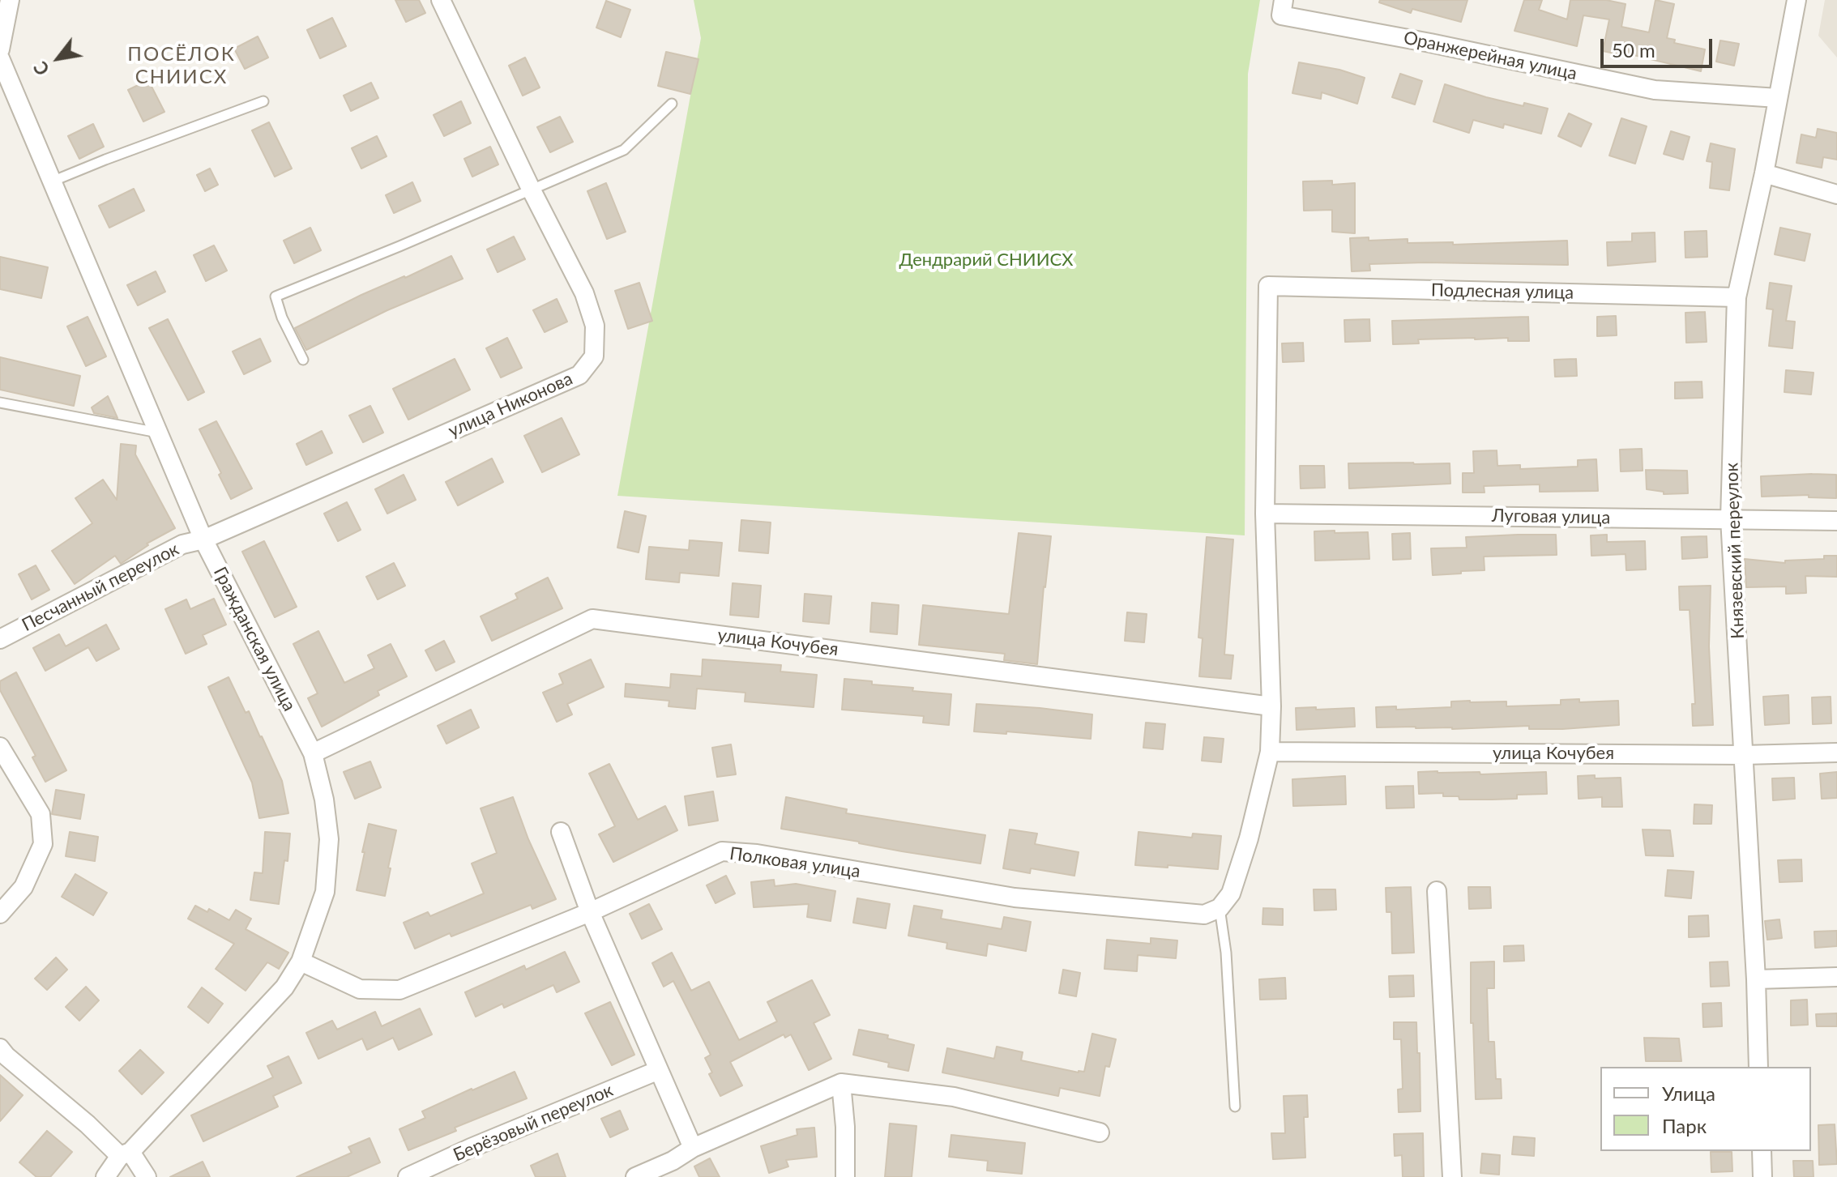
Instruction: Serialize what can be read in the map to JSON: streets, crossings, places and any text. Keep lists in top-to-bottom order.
{
  "streets": {
    "street": [
      "Оранжерейная улица",
      "Подлесная улица",
      "улица Никонова",
      "Луговая улица",
      "Князевский переулок",
      "Песчанный переулок",
      "Гражданская улица",
      "улица Кочубея",
      "Полковая улица",
      "Берёзовый переулок"
    ]
  },
  "crossings": [
    ["Оранжерейная улица", "Князевский переулок"],
    ["Подлесная улица", "Луговая улица"],
    ["Подлесная улица", "Князевский переулок"],
    ["улица Никонова", "Песчанный переулок"],
    ["улица Никонова", "Гражданская улица"],
    ["Луговая улица", "Князевский переулок"],
    ["Князевский переулок", "улица Кочубея"],
    ["Песчанный переулок", "Гражданская улица"],
    ["Гражданская улица", "улица Кочубея"],
    ["Гражданская улица", "Полковая улица"]
  ],
  "districts": ["ПОСЁЛОК СНИИСХ"],
  "parks": ["Дендрарий СНИИСХ"],
  "legend": ["Улица", "Парк"],
  "scale_bar": "50 m",
  "north": "bottom left"
}
